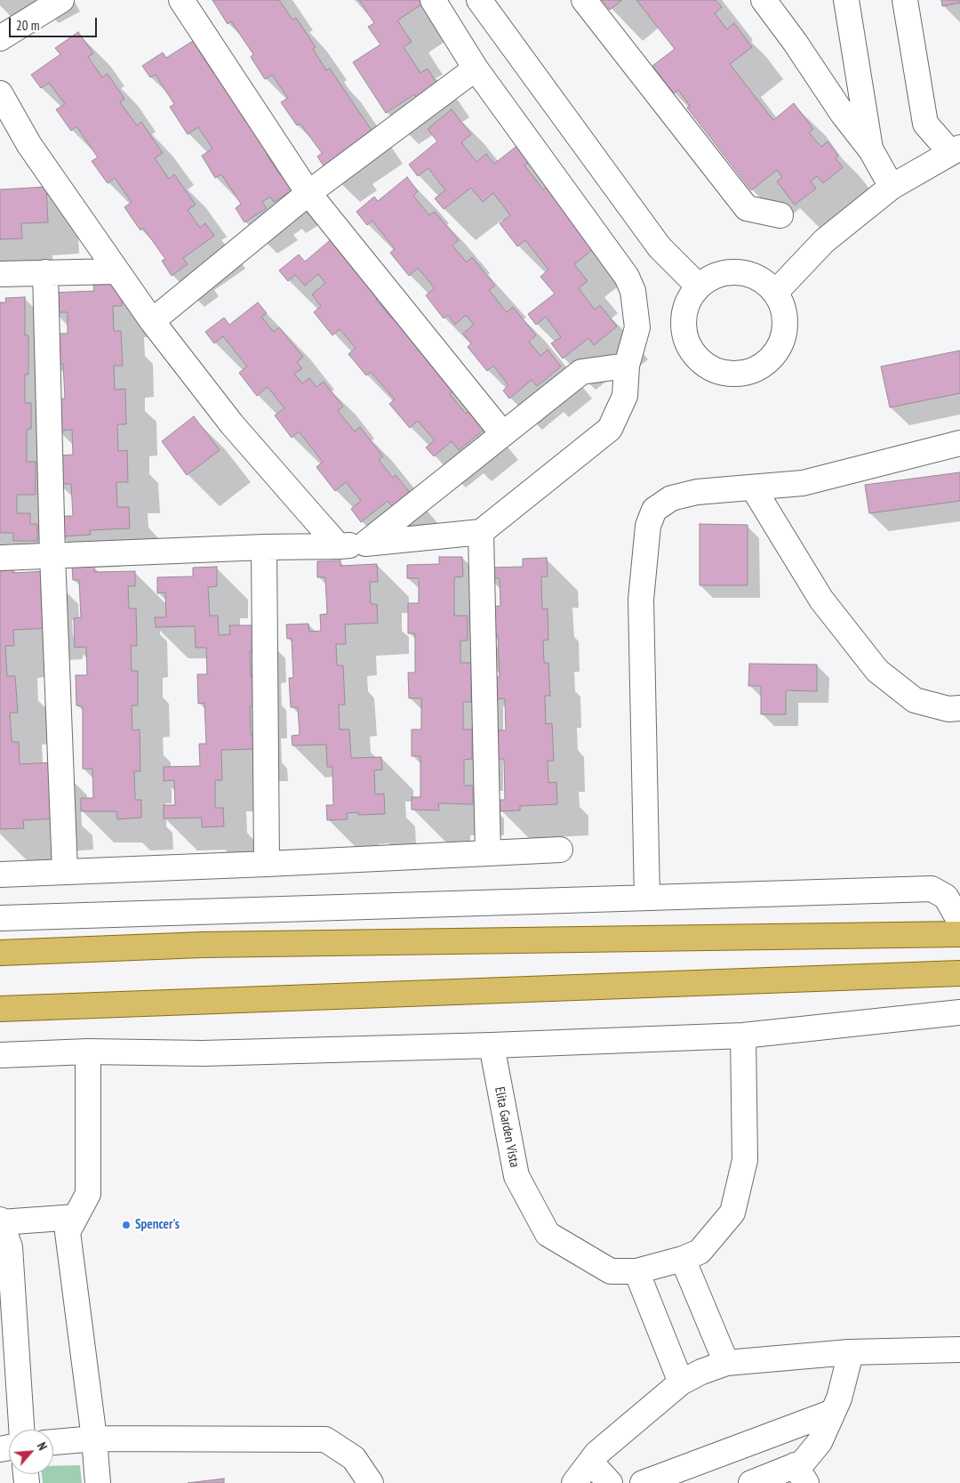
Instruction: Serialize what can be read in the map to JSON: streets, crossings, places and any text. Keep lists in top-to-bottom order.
{
  "streets": {
    "street": ["Elita Garden Vista"]
  },
  "places": ["Spencer's"],
  "scale_bar": "20 m",
  "north": "top right"
}
